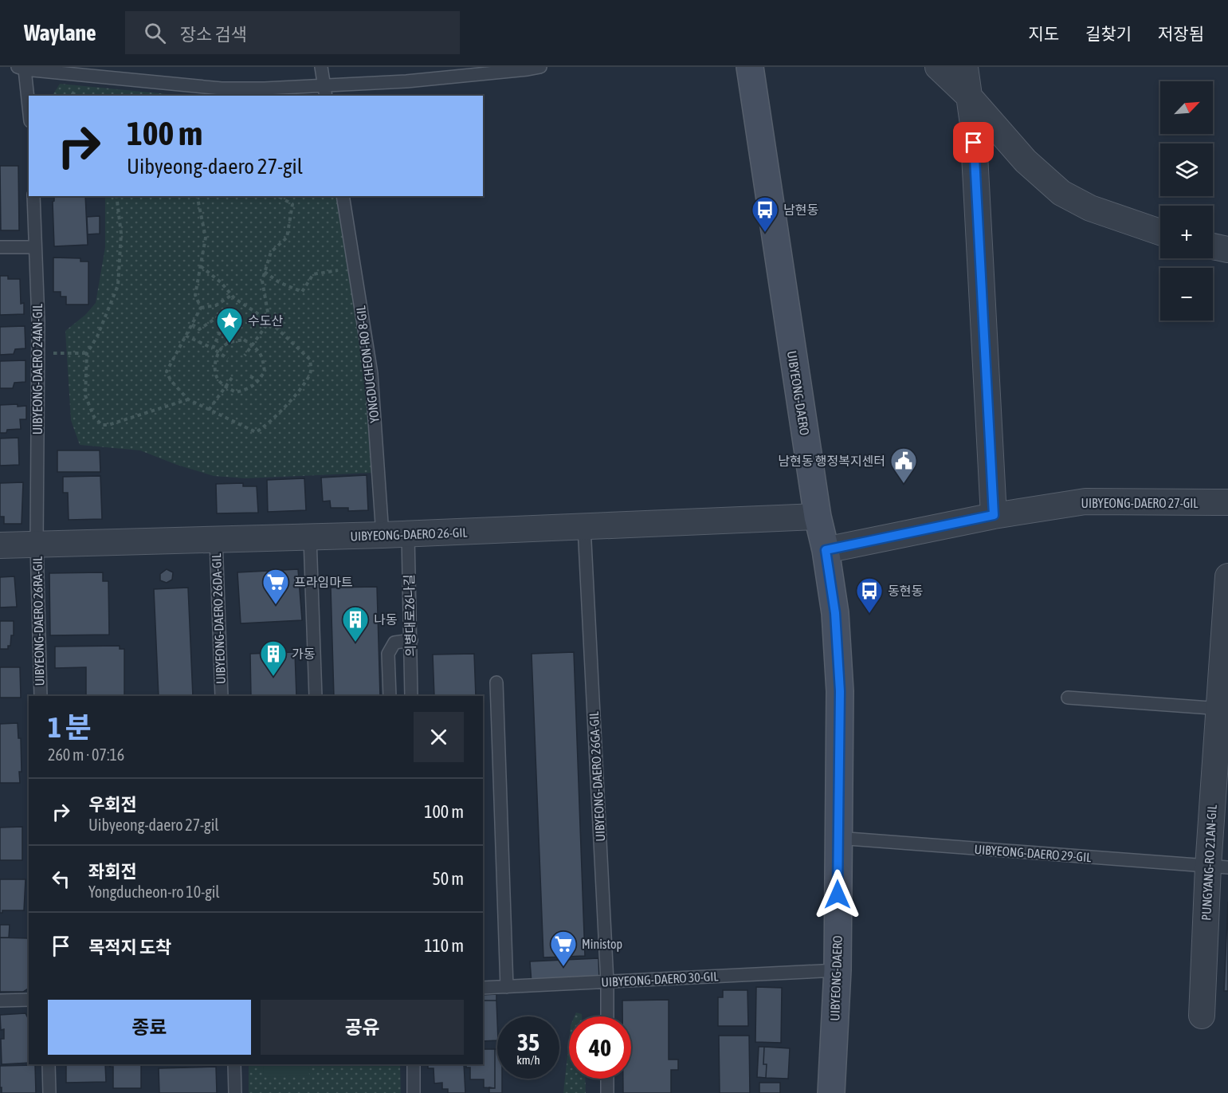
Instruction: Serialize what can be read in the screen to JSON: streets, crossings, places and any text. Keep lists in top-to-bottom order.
{
  "streets": {
    "street": [
      "UIBYEONG-DAERO",
      "UIBYEONG-DAERO 27-GIL",
      "UIBYEONG-DAERO 26-GIL",
      "PUNGYANG-RO 21AN-GIL"
    ],
    "lane": [
      "YONGDUCHEON-RO 8-GIL",
      "UIBYEONG-DAERO 24AN-GIL",
      "의병대로26나길",
      "UIBYEONG-DAERO 26DA-GIL",
      "UIBYEONG-DAERO 26RA-GIL",
      "UIBYEONG-DAERO 26GA-GIL",
      "UIBYEONG-DAERO 29-GIL",
      "UIBYEONG-DAERO 30-GIL"
    ]
  },
  "crossings": [
    ["YONGDUCHEON-RO 8-GIL", "UIBYEONG-DAERO 26-GIL"],
    ["UIBYEONG-DAERO 24AN-GIL", "UIBYEONG-DAERO 26-GIL"],
    ["UIBYEONG-DAERO 24AN-GIL", "UIBYEONG-DAERO 26RA-GIL"],
    ["UIBYEONG-DAERO", "UIBYEONG-DAERO 27-GIL"],
    ["UIBYEONG-DAERO", "UIBYEONG-DAERO 26-GIL"],
    ["UIBYEONG-DAERO", "UIBYEONG-DAERO 29-GIL"],
    ["UIBYEONG-DAERO", "UIBYEONG-DAERO 30-GIL"],
    ["UIBYEONG-DAERO 26-GIL", "의병대로26나길"],
    ["UIBYEONG-DAERO 26-GIL", "UIBYEONG-DAERO 26DA-GIL"],
    ["UIBYEONG-DAERO 26-GIL", "UIBYEONG-DAERO 26RA-GIL"],
    ["UIBYEONG-DAERO 26-GIL", "UIBYEONG-DAERO 26GA-GIL"],
    ["UIBYEONG-DAERO 26GA-GIL", "UIBYEONG-DAERO 30-GIL"],
    ["UIBYEONG-DAERO 29-GIL", "PUNGYANG-RO 21AN-GIL"]
  ],
  "places": {
    "bus stop": ["남현동", "동현동"],
    "place": ["수도산"],
    "public building": ["남현동 행정복지센터"],
    "supermarket": ["프라임마트", "Ministop"],
    "building": ["나동", "가동"]
  },
  "north": "top right",
  "page": {
    "header": "Waylane",
    "search": "장소 검색",
    "nav": ["지도", "길찾기", "저장됨"],
    "map_buttons": ["+", "−"],
    "turn": ["100 m", "Uibyeong-daero 27-gil"],
    "heading": ["1 분", "260 m · 07:16"],
    "list": [
      {
        "name": "우회전",
        "note": "Uibyeong-daero 27-gil",
        "value": "100 m"
      },
      {
        "name": "좌회전",
        "note": "Yongducheon-ro 10-gil",
        "value": "50 m"
      },
      {
        "name": "목적지 도착",
        "value": "110 m"
      }
    ],
    "buttons": ["종료", "공유"],
    "speed": "35 km/h",
    "limit": "40"
  }
}
